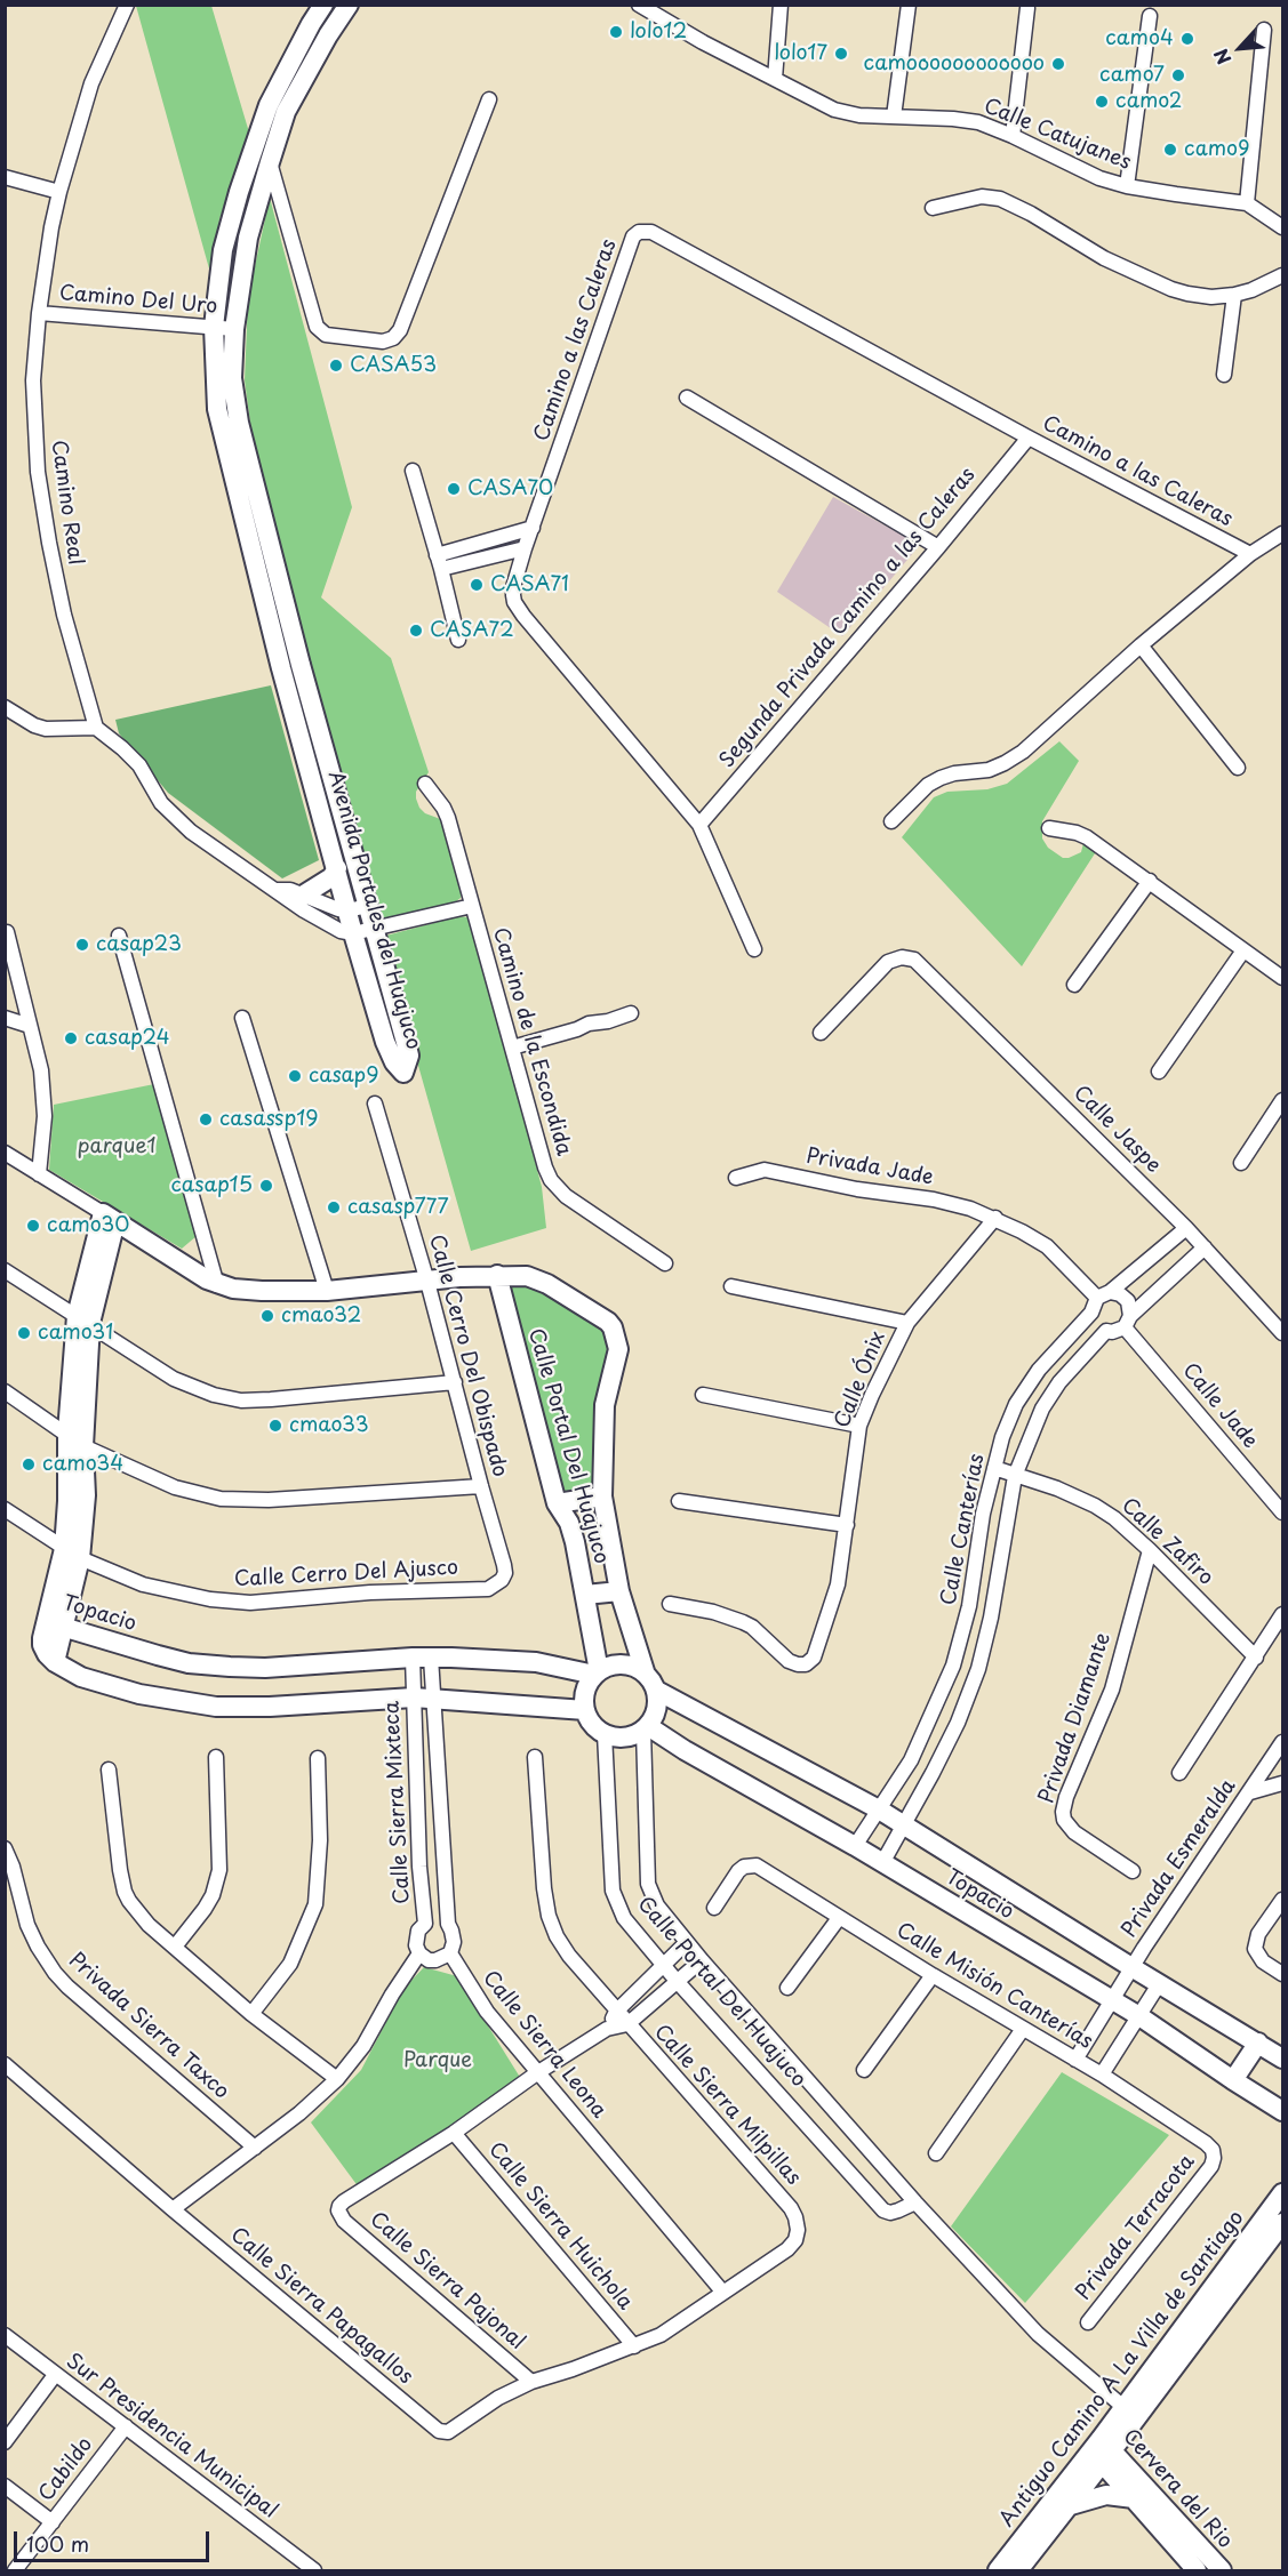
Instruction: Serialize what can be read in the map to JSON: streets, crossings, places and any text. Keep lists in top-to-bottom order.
{
  "streets": {
    "street": [
      "Calle Catujanes",
      "Camino Del Uro",
      "Camino a las Caleras",
      "Camino Real",
      "Segunda Privada Camino a las Caleras",
      "Avenida Portales del Huajuco",
      "Camino de la Escondida",
      "Calle Jaspe",
      "Privada Jade",
      "Calle Cerro Del Obispado",
      "Calle Ónix",
      "Calle Jade",
      "Calle Portal Del Huajuco",
      "Calle Canterías",
      "Calle Zafiro",
      "Calle Cerro Del Ajusco",
      "Topacio",
      "Privada Diamante",
      "Calle Sierra Mixteca",
      "Privada Esmeralda",
      "Calle Misión Canterías",
      "Privada Sierra Taxco",
      "Calle Sierra Leona",
      "Calle Sierra Milpillas",
      "Calle Sierra Huichola",
      "Privada Terracota",
      "Calle Sierra Pajonal",
      "Calle Sierra Papagallos",
      "Antiguo Camino A La Villa de Santiago",
      "Sur Presidencia Municipal",
      "Cabildo",
      "Cervera del Rio"
    ]
  },
  "crossings": [
    ["Camino Del Uro", "Camino Real"],
    ["Camino Del Uro", "Avenida Portales del Huajuco"],
    ["Camino a las Caleras", "Segunda Privada Camino a las Caleras"],
    ["Calle Jaspe", "Calle Canterías"],
    ["Privada Jade", "Calle Ónix"],
    ["Privada Jade", "Calle Jade"],
    ["Calle Cerro Del Obispado", "Calle Portal Del Huajuco"],
    ["Calle Cerro Del Obispado", "Calle Cerro Del Ajusco"],
    ["Calle Ónix", "Calle Jade"],
    ["Calle Jade", "Calle Canterías"],
    ["Calle Portal Del Huajuco", "Topacio"],
    ["Calle Portal Del Huajuco", "Antiguo Camino A La Villa de Santiago"],
    ["Calle Canterías", "Calle Zafiro"],
    ["Calle Canterías", "Topacio"],
    ["Calle Zafiro", "Privada Diamante"],
    ["Topacio", "Calle Sierra Mixteca"],
    ["Topacio", "Privada Esmeralda"],
    ["Topacio", "Calle Sierra Leona"],
    ["Calle Sierra Mixteca", "Privada Sierra Taxco"],
    ["Calle Sierra Mixteca", "Calle Sierra Leona"],
    ["Calle Sierra Mixteca", "Calle Sierra Papagallos"],
    ["Privada Esmeralda", "Calle Misión Canterías"],
    ["Calle Misión Canterías", "Privada Terracota"],
    ["Calle Sierra Leona", "Calle Sierra Milpillas"],
    ["Calle Sierra Huichola", "Calle Sierra Pajonal"],
    ["Calle Sierra Pajonal", "Calle Sierra Papagallos"],
    ["Antiguo Camino A La Villa de Santiago", "Cervera del Rio"],
    ["Sur Presidencia Municipal", "Cabildo"]
  ],
  "parks": ["parque1", "Parque"],
  "places": [
    "lolo12",
    "camo4",
    "lolo17",
    "camoooooooooooo",
    "camo7",
    "camo2",
    "camo9",
    "CASA53",
    "CASA70",
    "CASA71",
    "CASA72",
    "casap23",
    "casap24",
    "casap9",
    "casassp19",
    "casap15",
    "casasp777",
    "camo30",
    "cmao32",
    "camo31",
    "cmao33",
    "camo34"
  ],
  "scale_bar": "100 m",
  "north": "bottom left"
}
